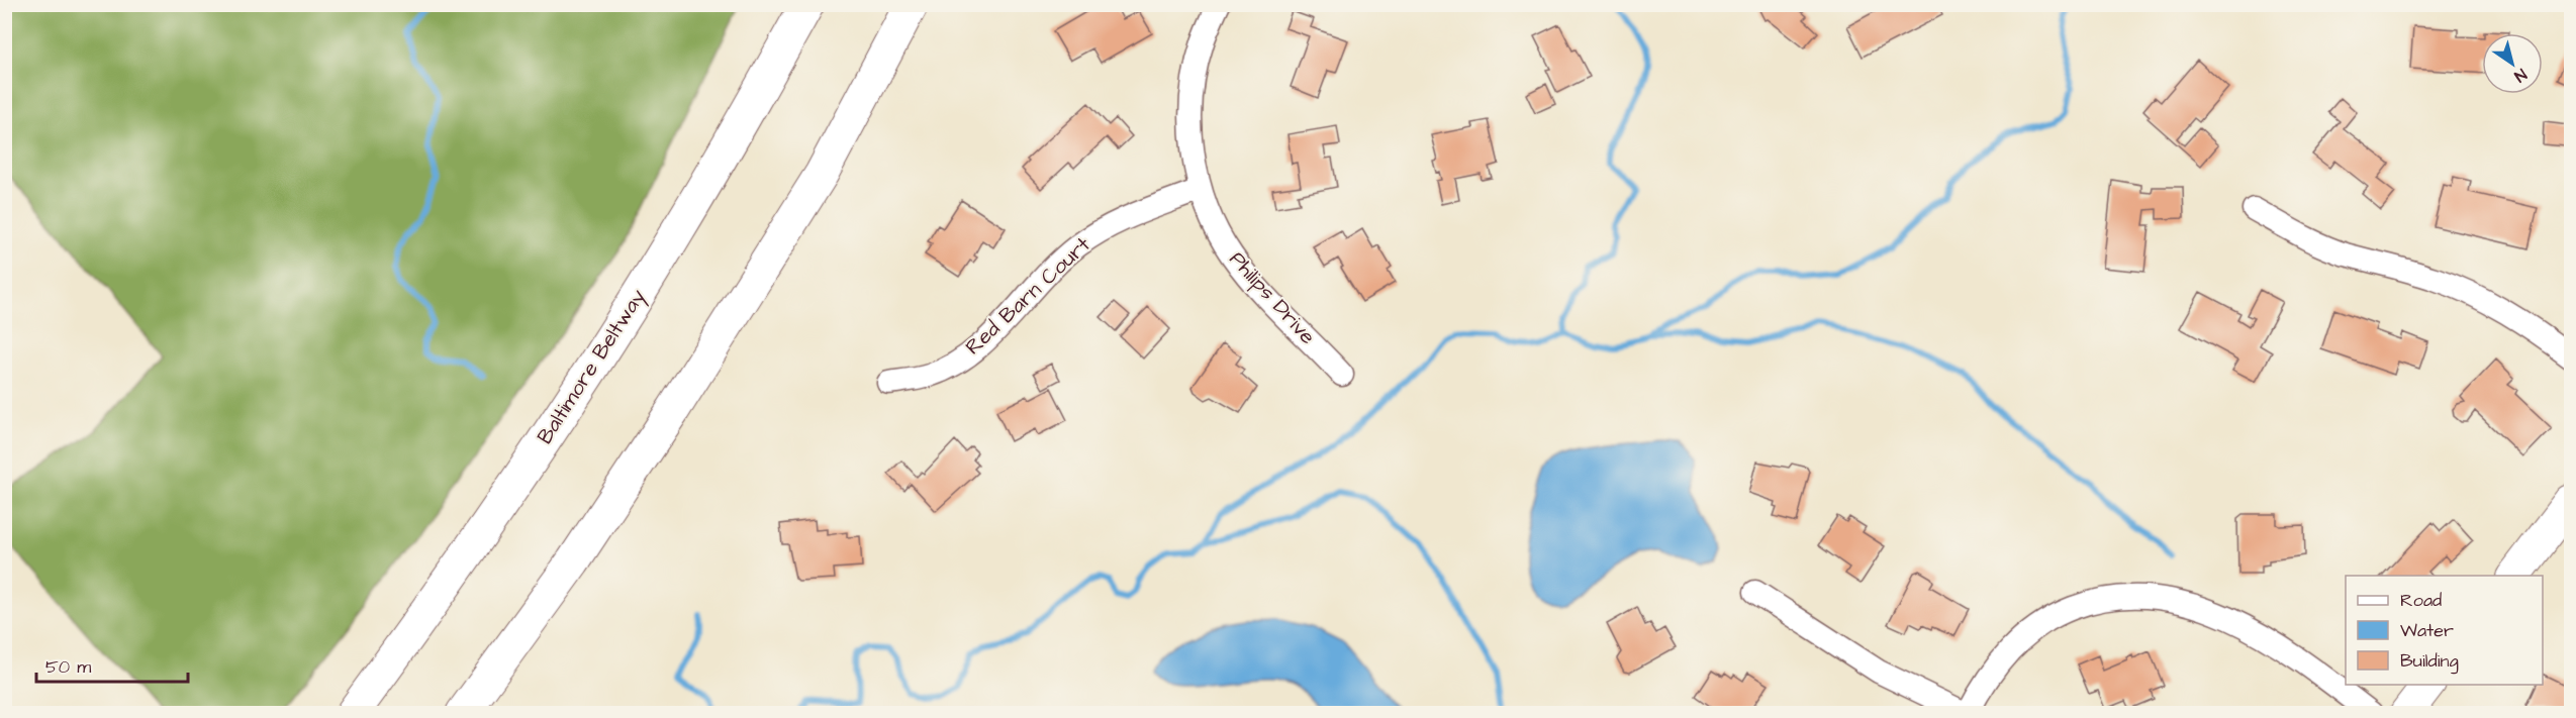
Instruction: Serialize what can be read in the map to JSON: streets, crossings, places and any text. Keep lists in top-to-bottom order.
{
  "streets": {
    "highway": ["Baltimore Beltway"],
    "street": ["Red Barn Court", "Philips Drive"]
  },
  "crossings": [
    ["Red Barn Court", "Philips Drive"]
  ],
  "legend": ["Road", "Water", "Building"],
  "scale_bar": "50 m",
  "north": "bottom right"
}
